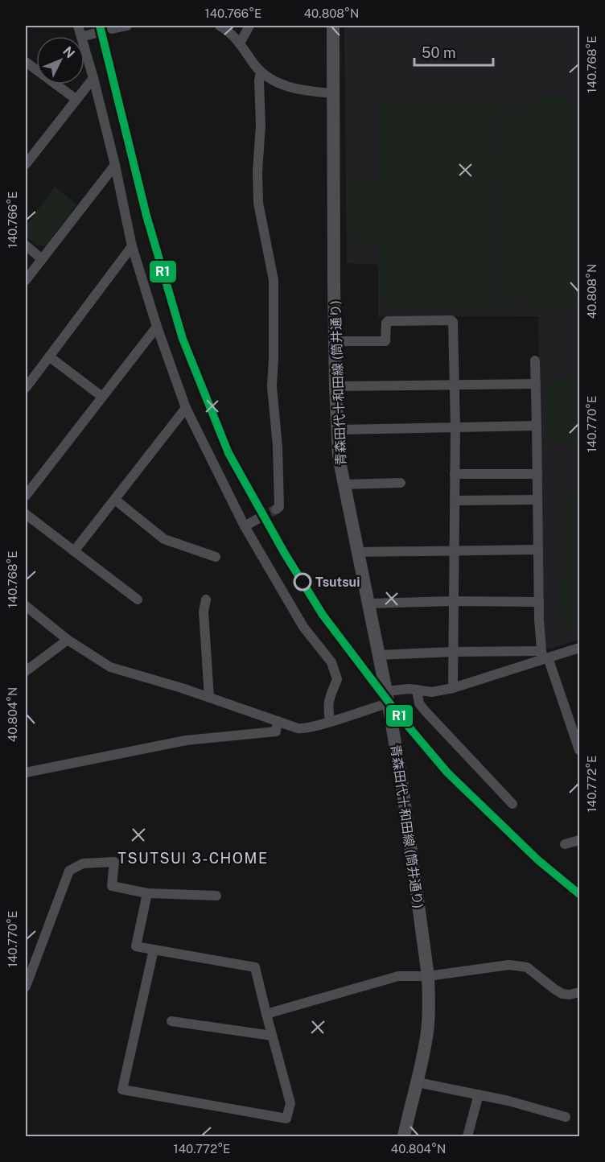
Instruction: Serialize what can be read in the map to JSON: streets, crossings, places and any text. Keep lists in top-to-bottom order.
{
  "streets": {
    "main road": ["青森田代十和田線 (筒井通り)"]
  },
  "districts": ["TSUTSUI 3-CHOME"],
  "places": ["Tsutsui"],
  "lines": ["transit line R1"],
  "scale_bar": "50 m",
  "north": "top right",
  "coordinates": [
    "140.766°E",
    "40.808°N",
    "140.768°E",
    "140.770°E",
    "40.804°N",
    "140.772°E"
  ]
}
